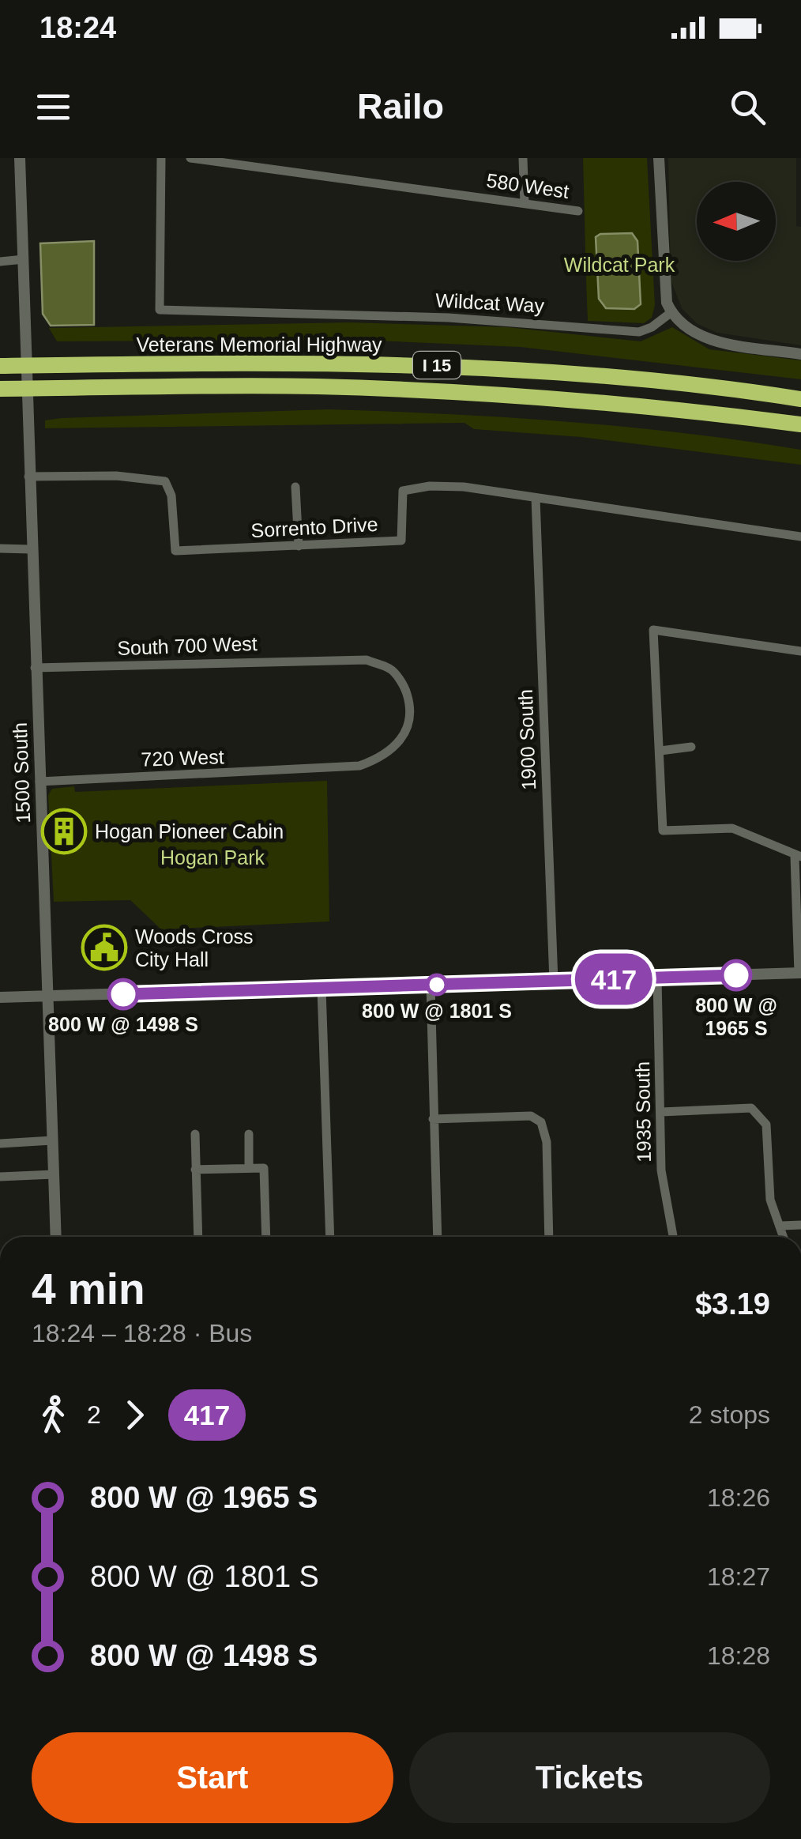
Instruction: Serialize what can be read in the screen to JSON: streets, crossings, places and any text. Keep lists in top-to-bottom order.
{
  "streets": {
    "highway": ["Veterans Memorial Highway", "I 15"],
    "street": [
      "580 West",
      "Wildcat Way",
      "Sorrento Drive",
      "South 700 West",
      "1900 South",
      "720 West",
      "1500 South",
      "1935 South"
    ]
  },
  "crossings": [
    ["Sorrento Drive", "1900 South"],
    ["Sorrento Drive", "1500 South"],
    ["South 700 West", "720 West"],
    ["South 700 West", "1500 South"],
    ["720 West", "1500 South"]
  ],
  "parks": ["Wildcat Park", "Hogan Park"],
  "places": {
    "building": ["Hogan Pioneer Cabin"],
    "public building": ["Woods Cross City Hall"],
    "other": ["800 W @ 1965 S", "800 W @ 1801 S", "800 W @ 1498 S"]
  },
  "lines": ["bus line 417"],
  "north": "left",
  "page": {
    "status": "18:24",
    "header": "Railo",
    "on_map": "417",
    "heading": ["4 min", "18:24 – 18:28 · Bus", "$3.19"],
    "legs": ["2", "417", "2 stops"],
    "list": [
      {
        "name": "800 W @ 1965 S",
        "value": "18:26"
      },
      {
        "name": "800 W @ 1801 S",
        "value": "18:27"
      },
      {
        "name": "800 W @ 1498 S",
        "value": "18:28"
      }
    ],
    "buttons": ["Start", "Tickets"]
  }
}
